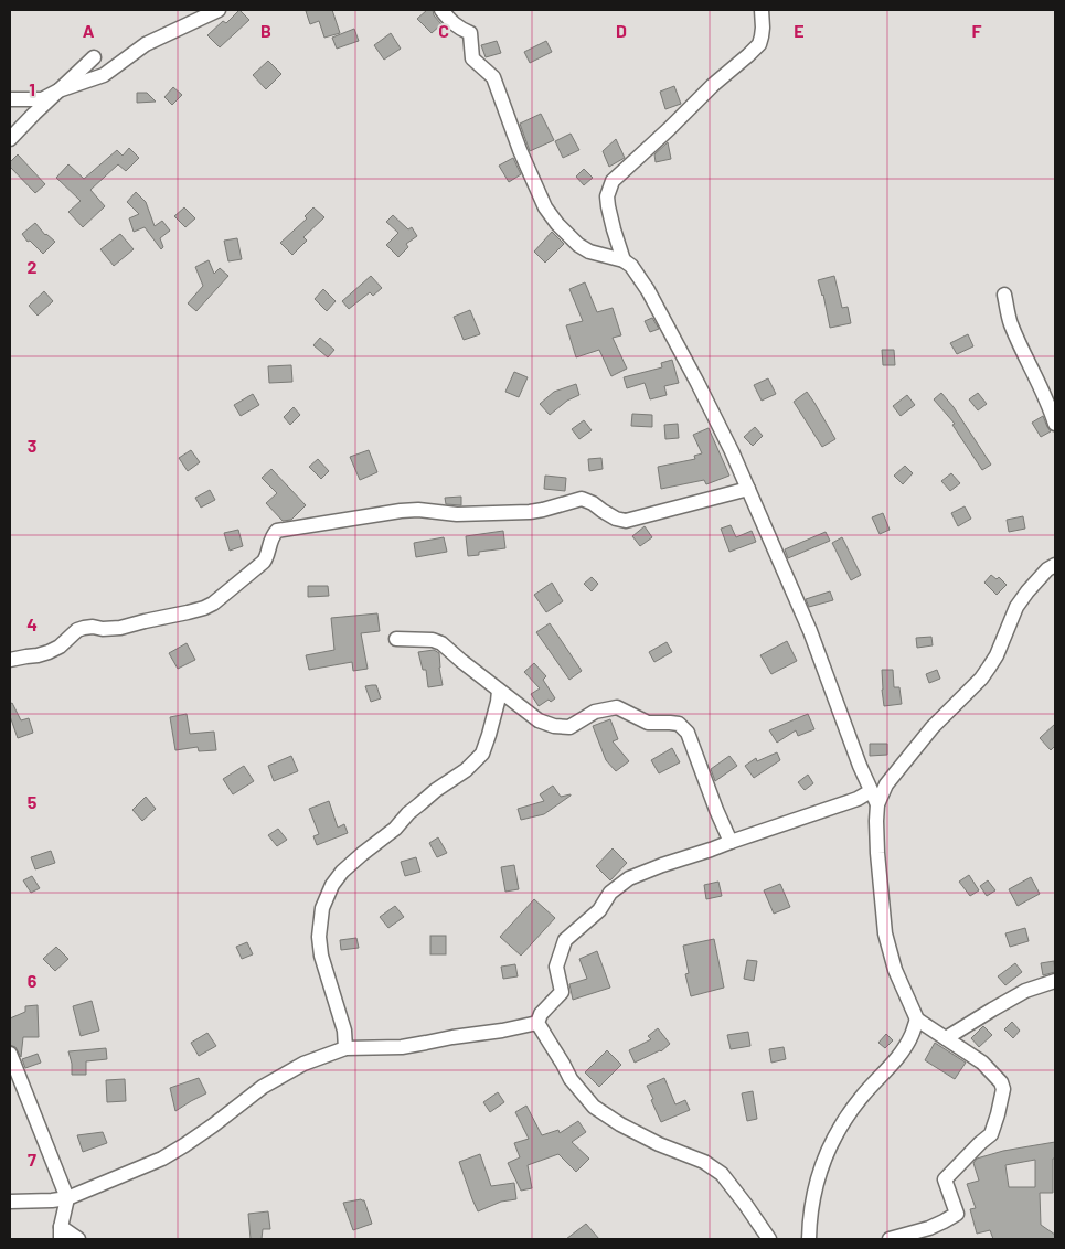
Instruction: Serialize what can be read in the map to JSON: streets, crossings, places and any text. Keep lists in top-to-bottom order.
{
  "grid": {
    "columns": [
      "A",
      "B",
      "C",
      "D",
      "E",
      "F"
    ],
    "rows": [
      "1",
      "2",
      "3",
      "4",
      "5",
      "6",
      "7"
    ]
  }
}
